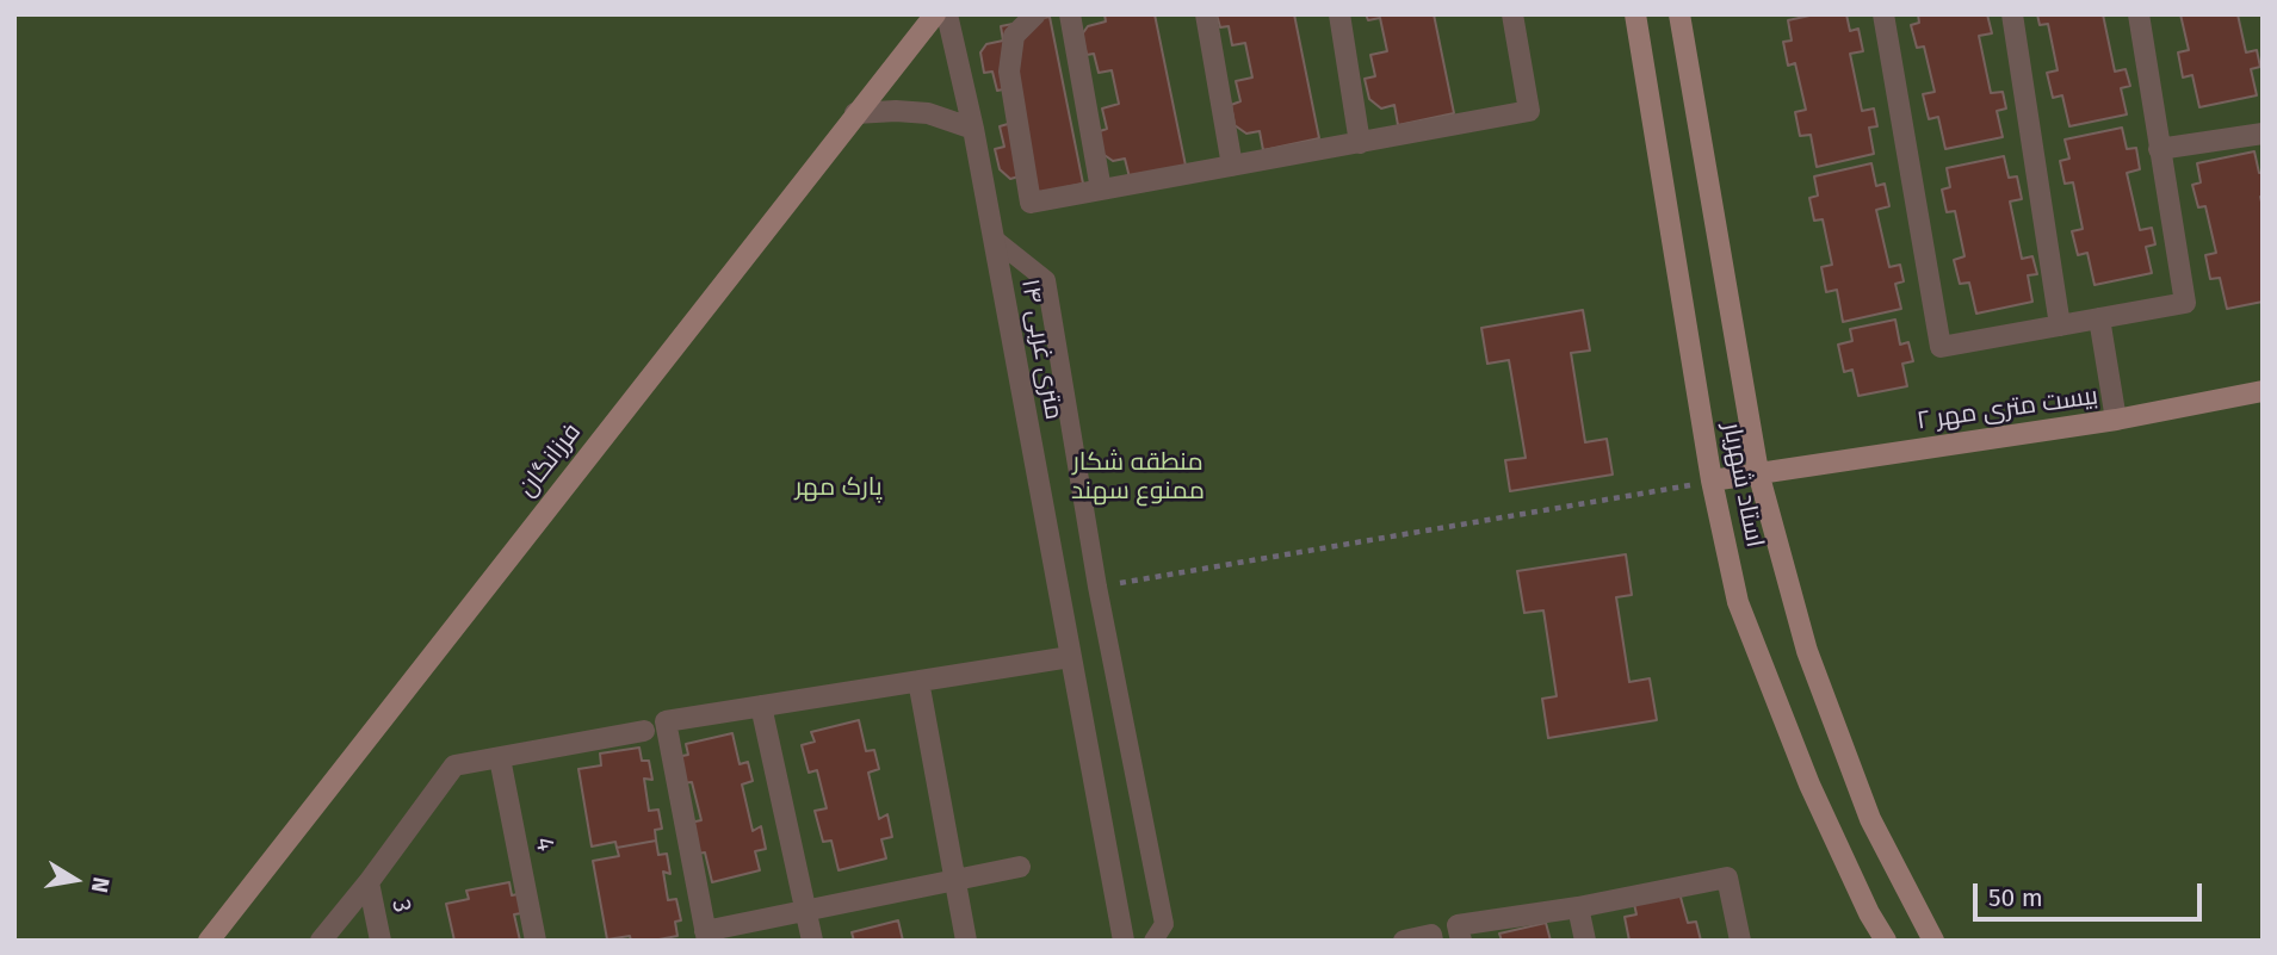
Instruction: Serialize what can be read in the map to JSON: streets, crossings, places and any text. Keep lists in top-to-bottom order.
{
  "streets": {
    "main road": ["بیست متری مهر ۲", "فرزانگان", "استاد شهریار"],
    "street": ["۱۴ متری غربی", "4", "3"]
  },
  "crossings": [
    ["بیست متری مهر ۲", "استاد شهریار"]
  ],
  "parks": ["منطقه شکار ممنوع سهند", "پارک مهر"],
  "scale_bar": "50 m",
  "north": "right"
}
